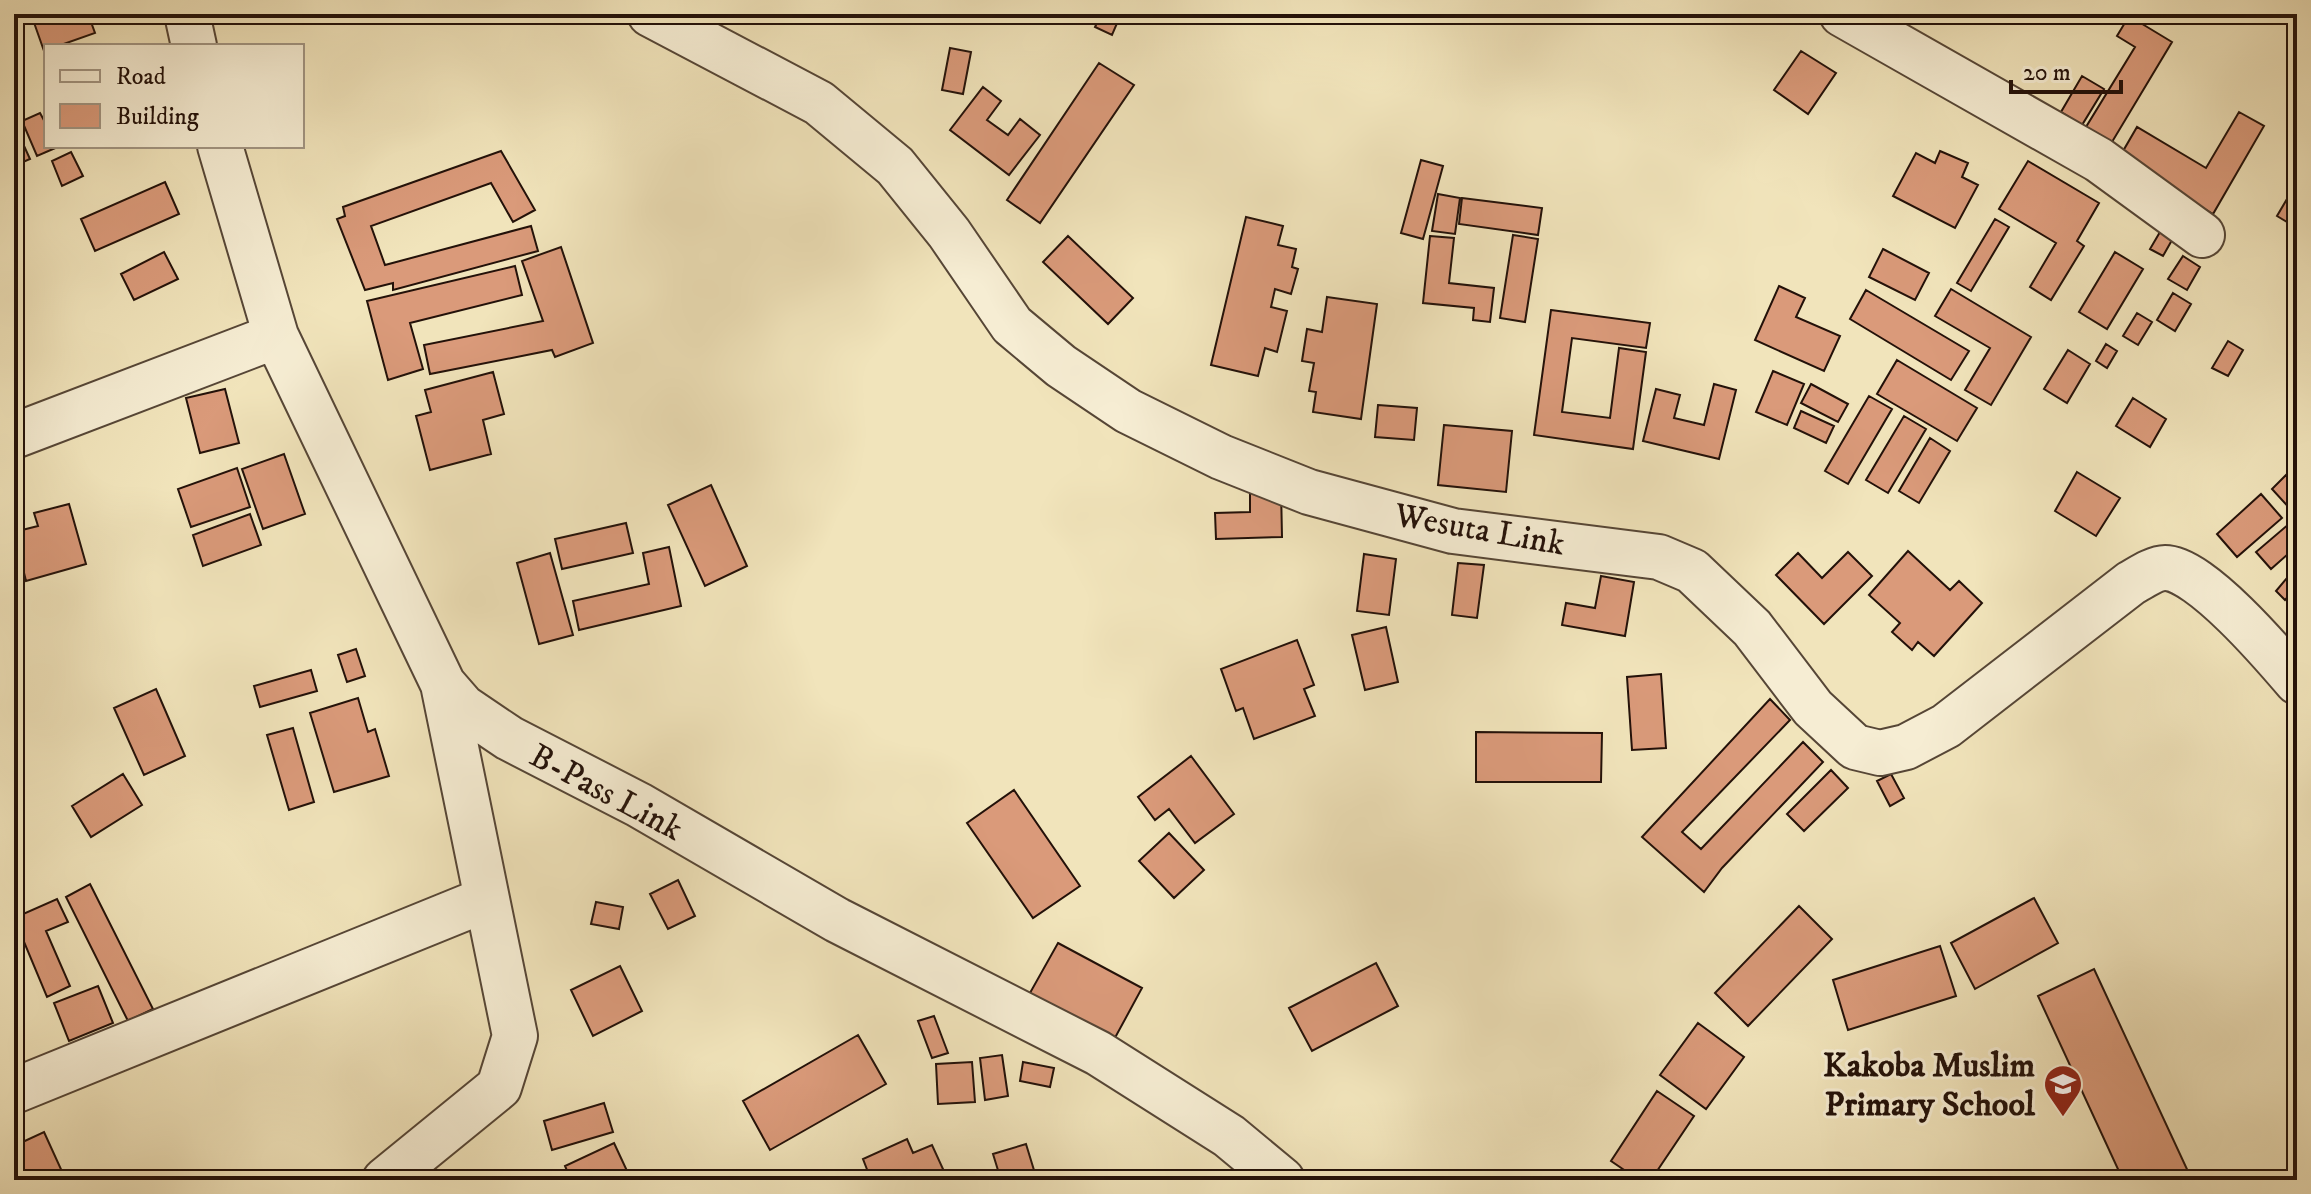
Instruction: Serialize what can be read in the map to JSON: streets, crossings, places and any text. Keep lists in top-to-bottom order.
{
  "streets": {
    "street": ["Wesuta Link", "B-Pass Link"]
  },
  "places": {
    "school or university": ["Kakoba Muslim Primary School"]
  },
  "legend": ["Road", "Building"],
  "scale_bar": "20 m"
}
